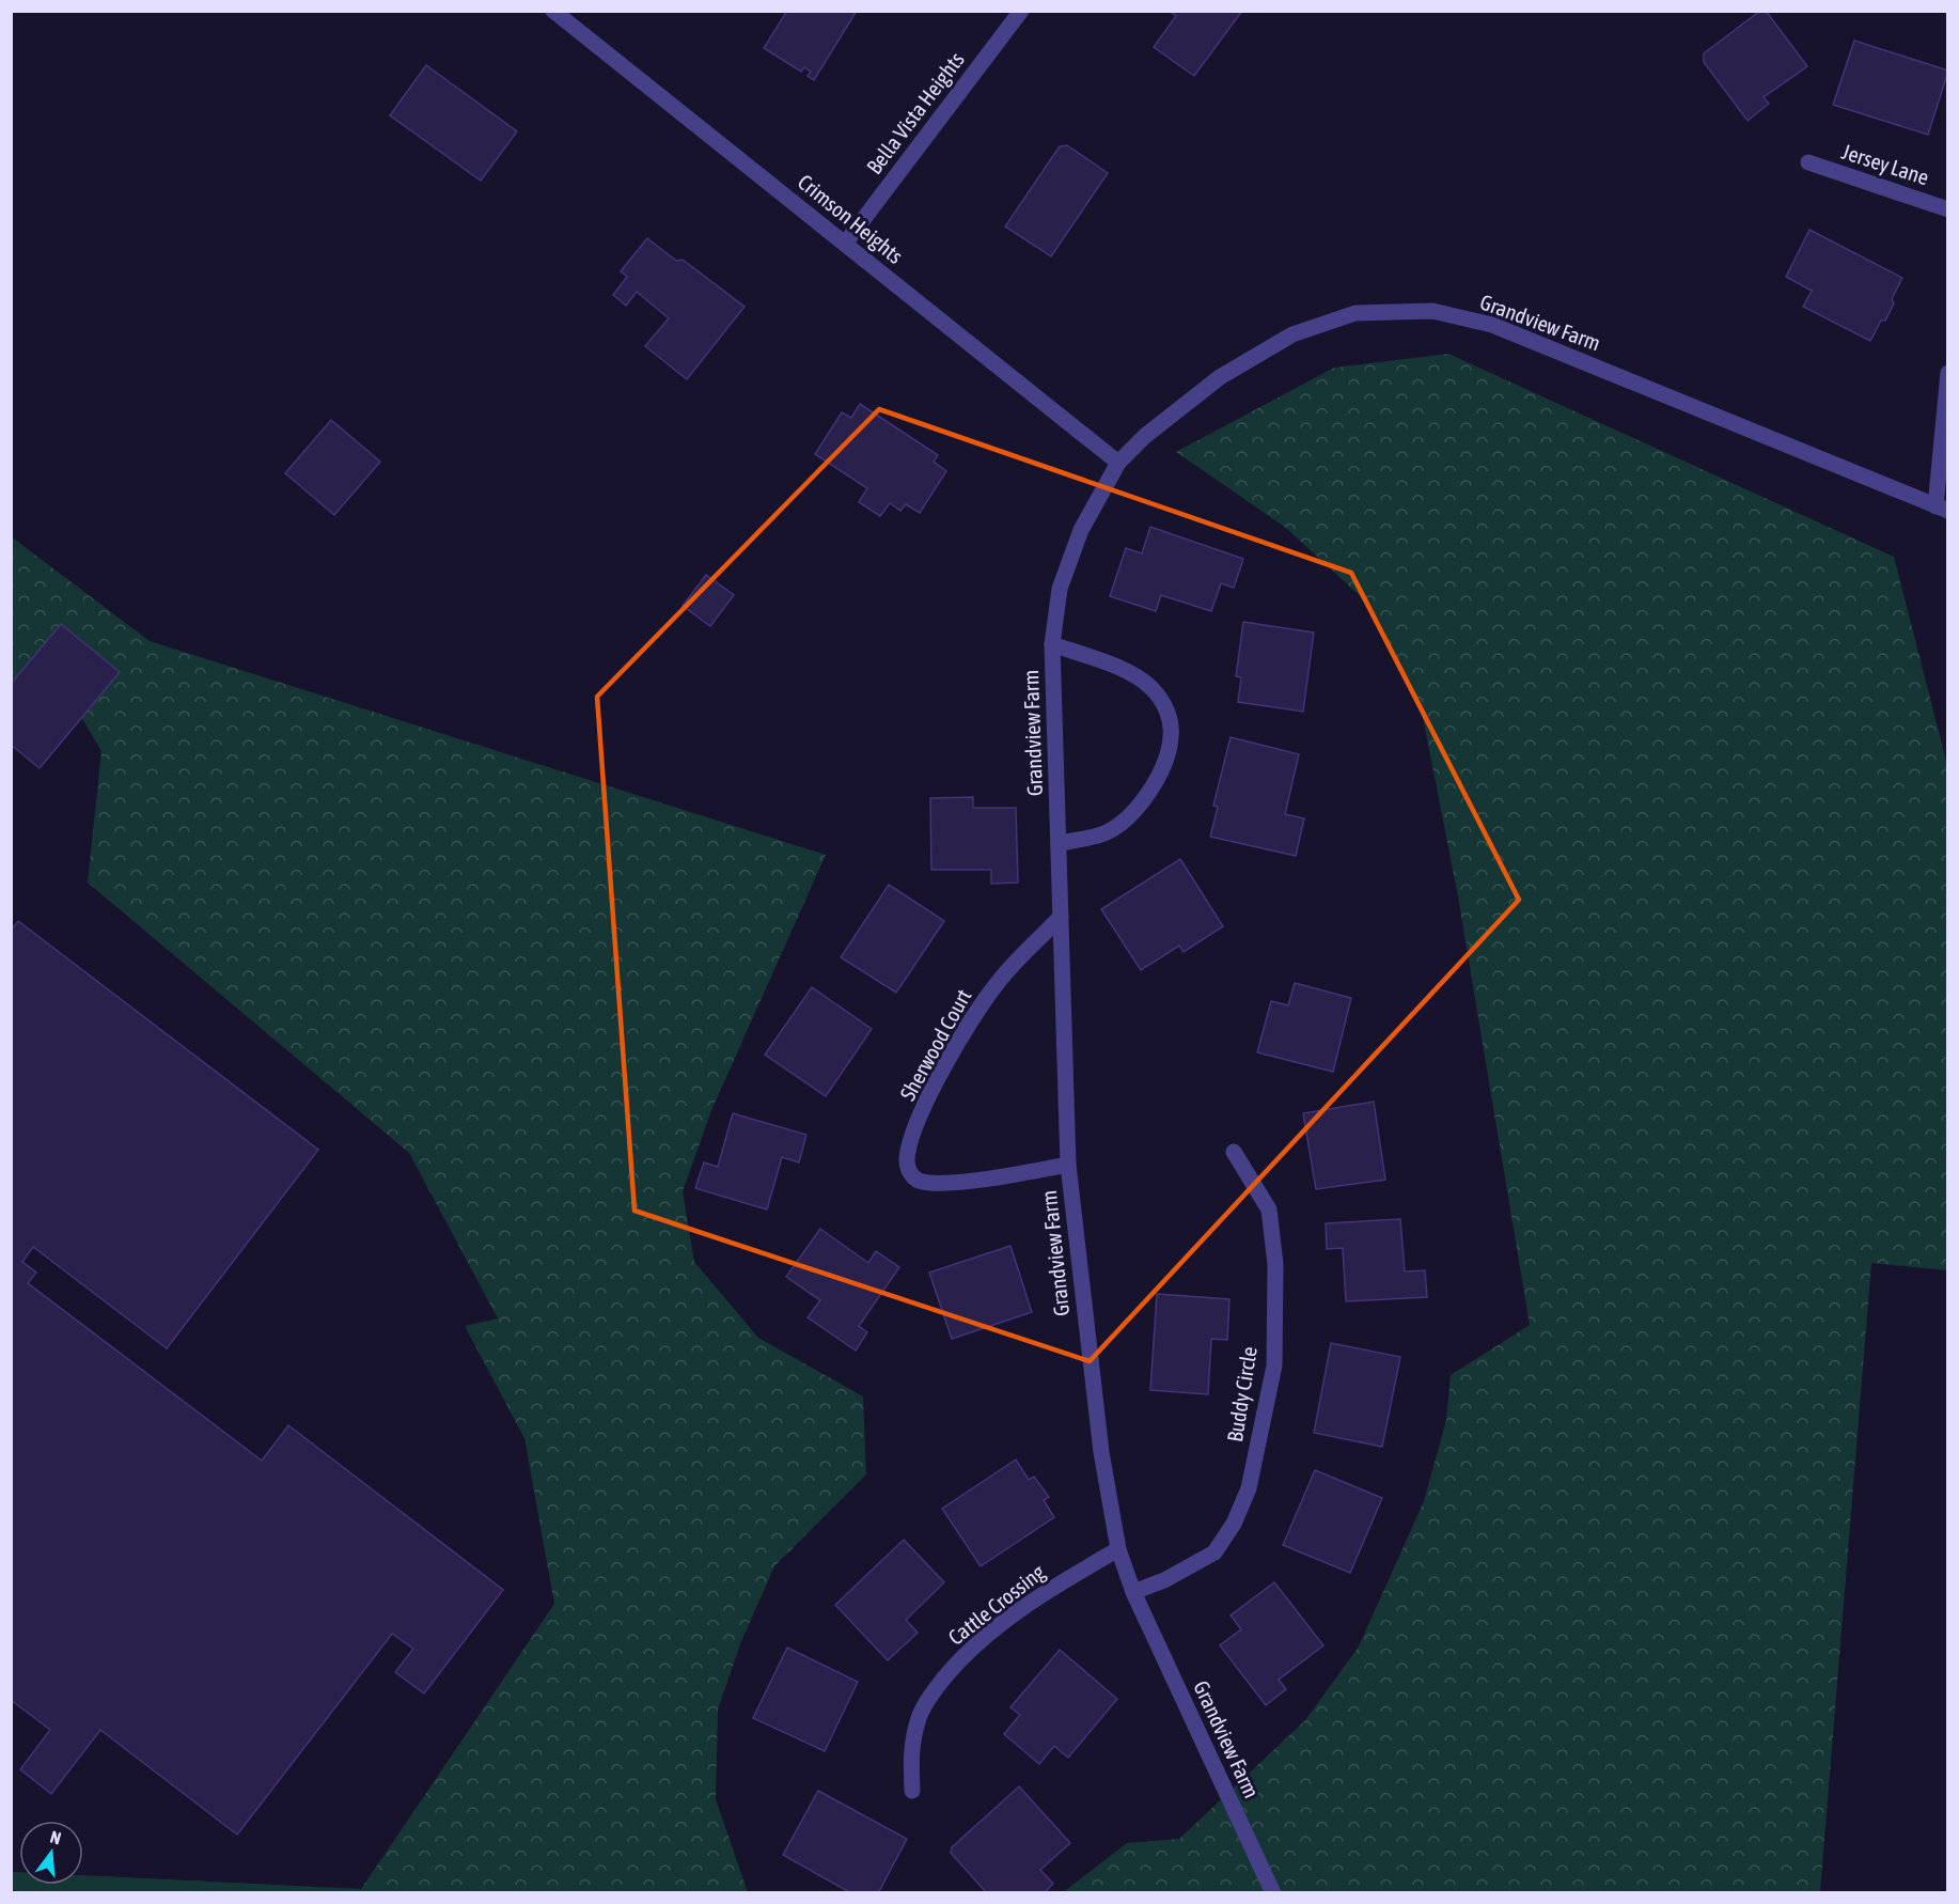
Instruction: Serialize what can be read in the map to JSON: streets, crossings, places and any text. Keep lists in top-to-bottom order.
{
  "streets": {
    "street": [
      "Bella Vista Heights",
      "Jersey Lane",
      "Crimson Heights",
      "Grandview Farm",
      "Sherwood Court",
      "Buddy Circle",
      "Cattle Crossing"
    ]
  },
  "crossings": [
    ["Bella Vista Heights", "Crimson Heights"],
    ["Crimson Heights", "Grandview Farm"],
    ["Grandview Farm", "Sherwood Court"],
    ["Grandview Farm", "Buddy Circle"],
    ["Grandview Farm", "Cattle Crossing"]
  ],
  "north": "top"
}
